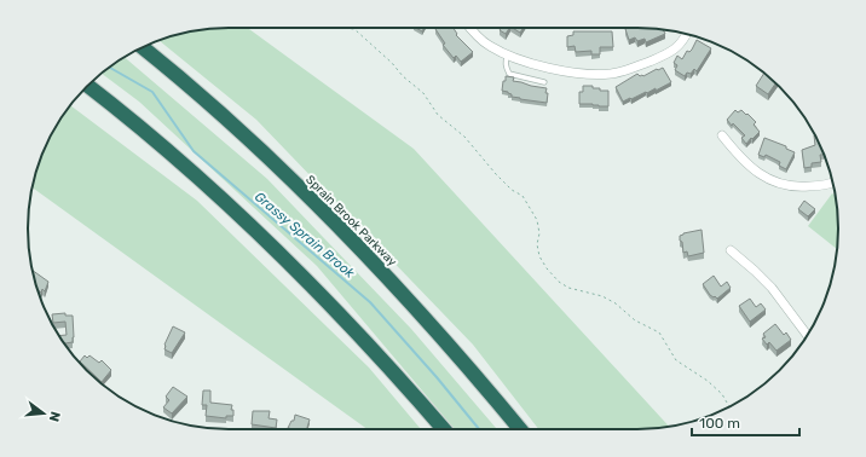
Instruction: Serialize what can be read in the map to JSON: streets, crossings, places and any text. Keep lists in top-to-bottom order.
{
  "streets": {
    "highway": ["Sprain Brook Parkway"]
  },
  "water": ["Grassy Sprain Brook"],
  "scale_bar": "100 m",
  "north": "right"
}
